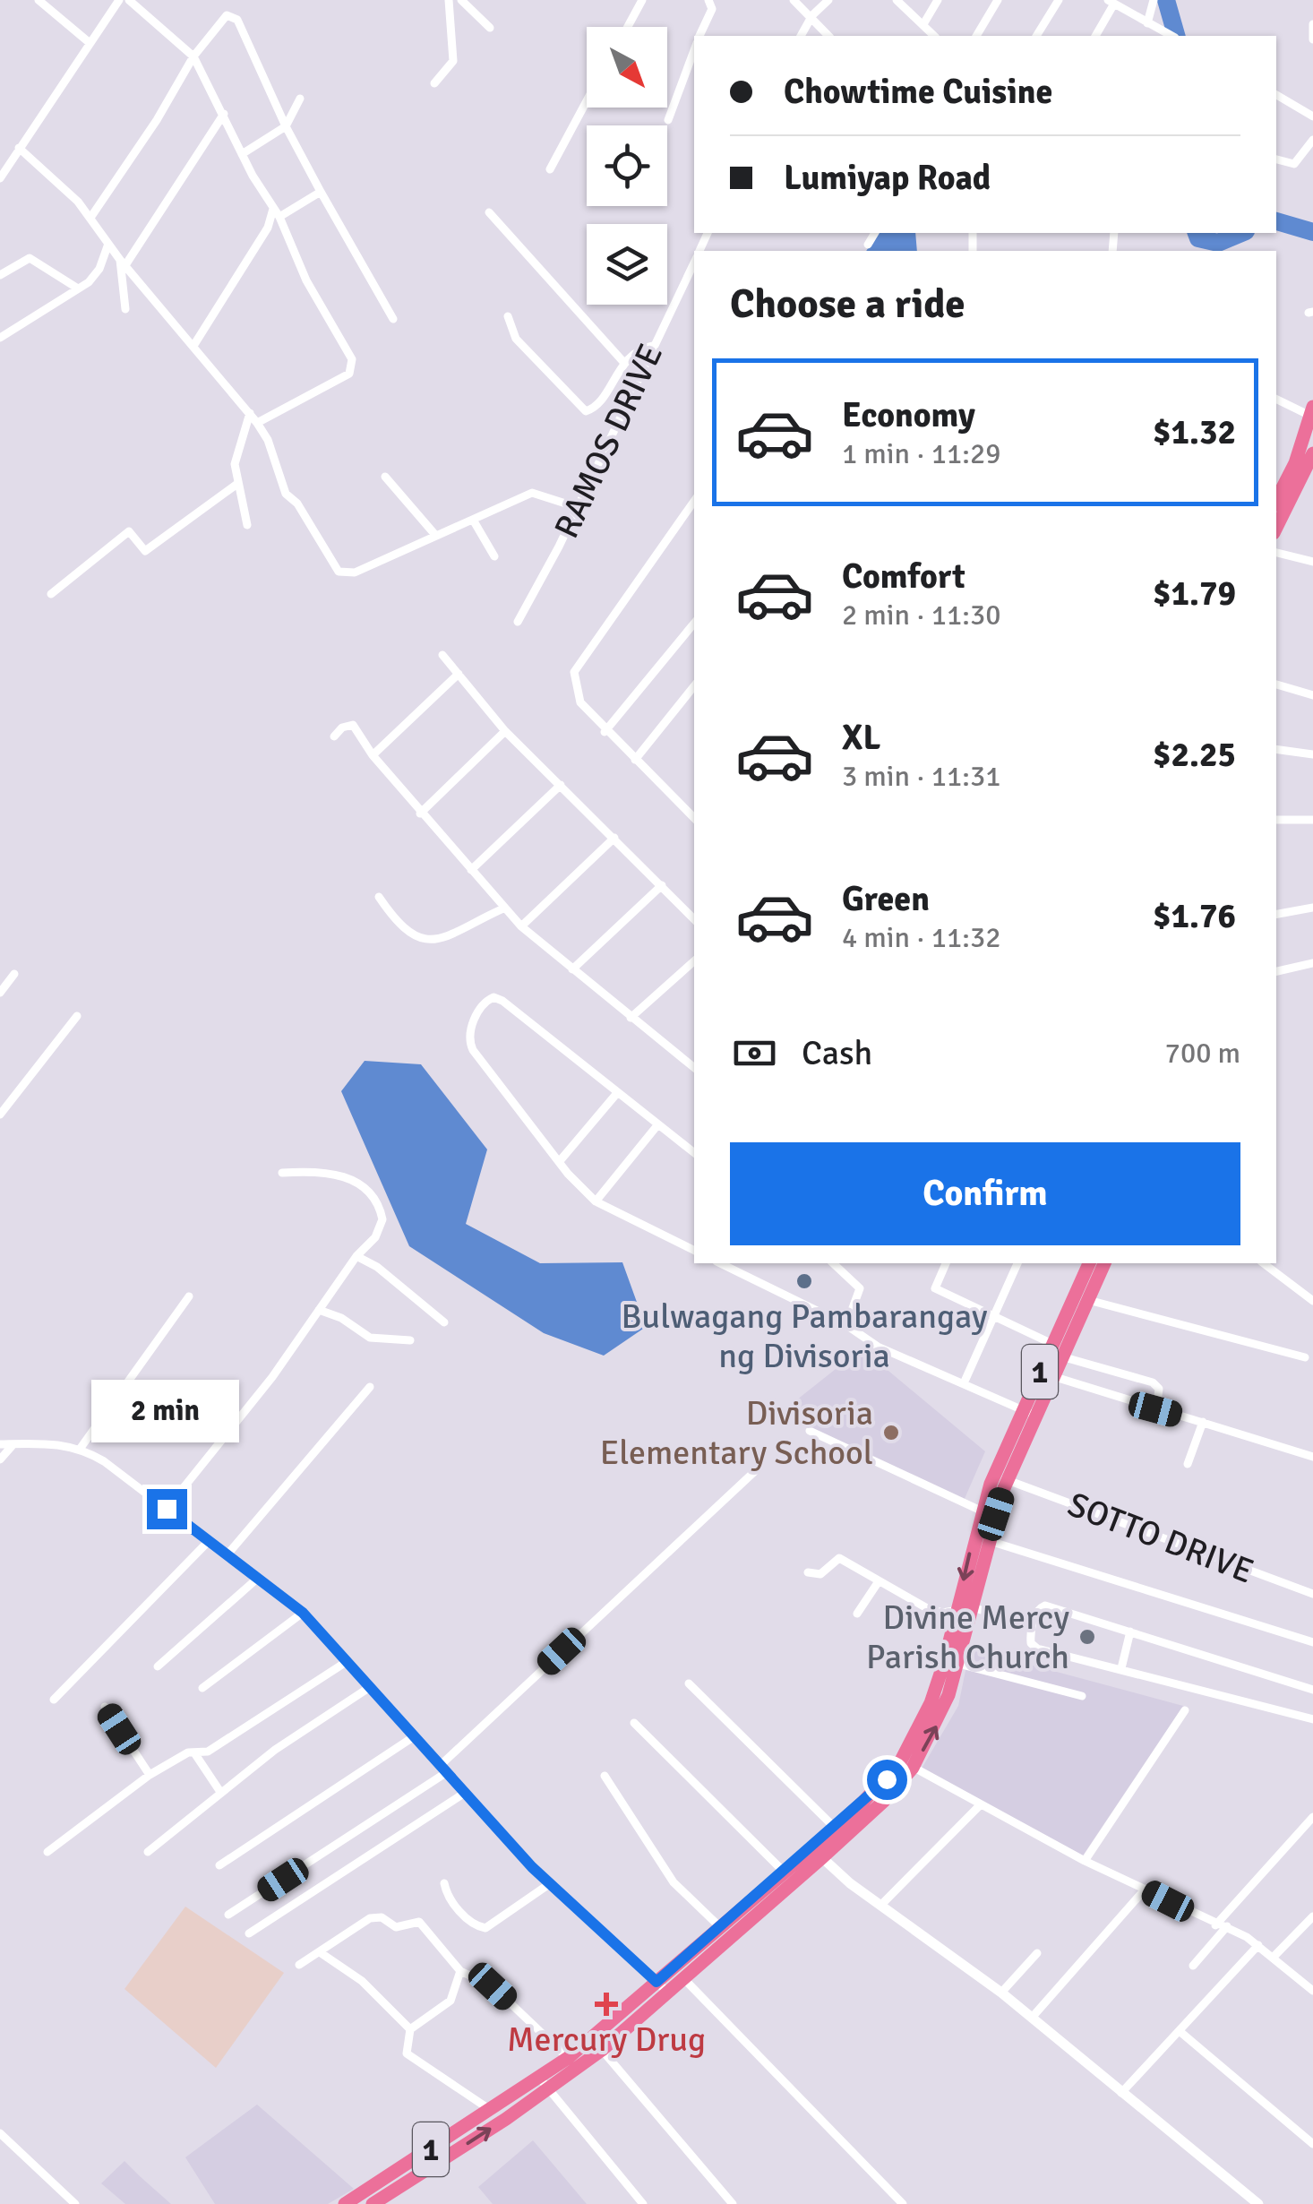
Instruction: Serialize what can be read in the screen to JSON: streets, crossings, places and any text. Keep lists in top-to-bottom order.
{
  "streets": {
    "highway": ["1"],
    "street": ["RAMOS DRIVE", "SOTTO DRIVE"]
  },
  "crossings": [
    ["1", "SOTTO DRIVE"]
  ],
  "places": {
    "other": ["Bulwagang Pambarangay ng Divisoria", "Divisoria Elementary School", "Divine Mercy Parish Church"],
    "health": ["Mercury Drug"]
  },
  "north": "bottom right",
  "page": {
    "banner": ["Chowtime Cuisine", "Lumiyap Road"],
    "heading": "Choose a ride",
    "list": [
      {
        "name": "Economy",
        "note": "1 min · 11:29",
        "value": "$1.32"
      },
      {
        "name": "Comfort",
        "note": "2 min · 11:30",
        "value": "$1.79"
      },
      {
        "name": "XL",
        "note": "3 min · 11:31",
        "value": "$2.25"
      },
      {
        "name": "Green",
        "note": "4 min · 11:32",
        "value": "$1.76"
      }
    ],
    "pay": ["Cash", "700 m"],
    "buttons": "Confirm",
    "bubble": "2 min"
  }
}
